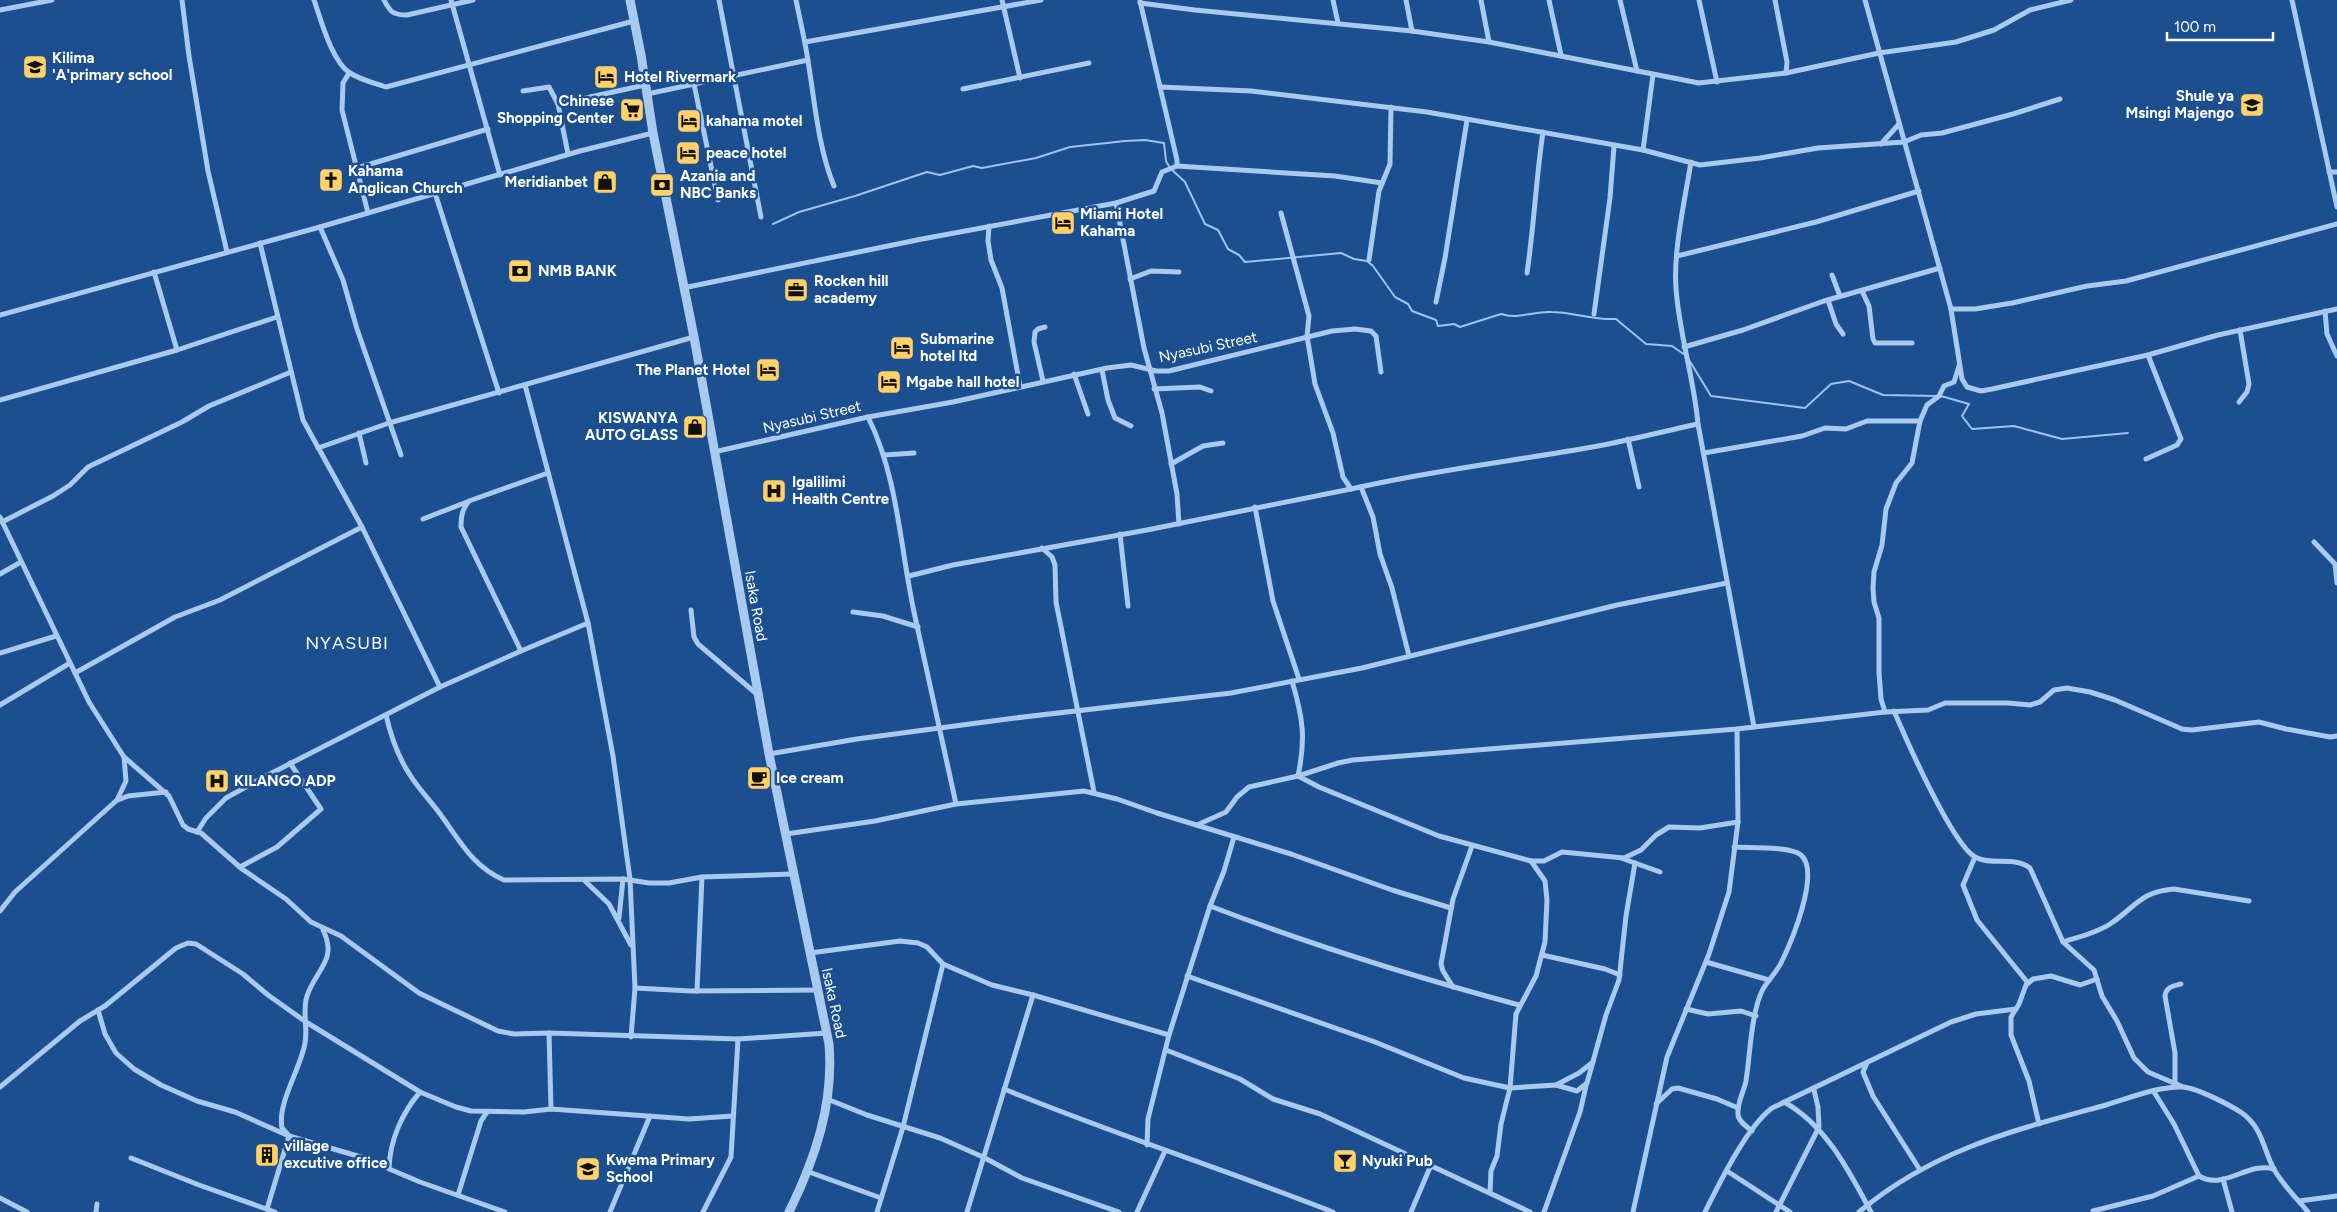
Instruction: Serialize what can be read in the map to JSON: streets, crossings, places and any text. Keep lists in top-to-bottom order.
{
  "streets": {
    "street": ["Nyasubi Street", "Isaka Road"]
  },
  "crossings": [
    ["Nyasubi Street", "Isaka Road"]
  ],
  "districts": ["NYASUBI"],
  "places": {
    "school or university": ["Kilima 'A'primary school", "Shule ya Msingi Majengo", "Kwema Primary School"],
    "hotel": [
      "Hotel Rivermark",
      "kahama motel",
      "peace hotel",
      "Miami Hotel Kahama",
      "Submarine hotel ltd",
      "The Planet Hotel",
      "Mgabe hall hotel"
    ],
    "supermarket": ["Chinese Shopping Center"],
    "church": ["Kahama Anglican Church"],
    "shop": ["Meridianbet", "KISWANYA AUTO GLASS"],
    "bank": ["Azania and NBC Banks", "NMB BANK"],
    "office": ["Rocken hill academy"],
    "hospital": ["Igalilimi Health Centre", "KILANGO ADP"],
    "cafe": ["Ice cream"],
    "building": ["village excutive office"],
    "bar": ["Nyuki Pub"]
  },
  "scale_bar": "100 m"
}
